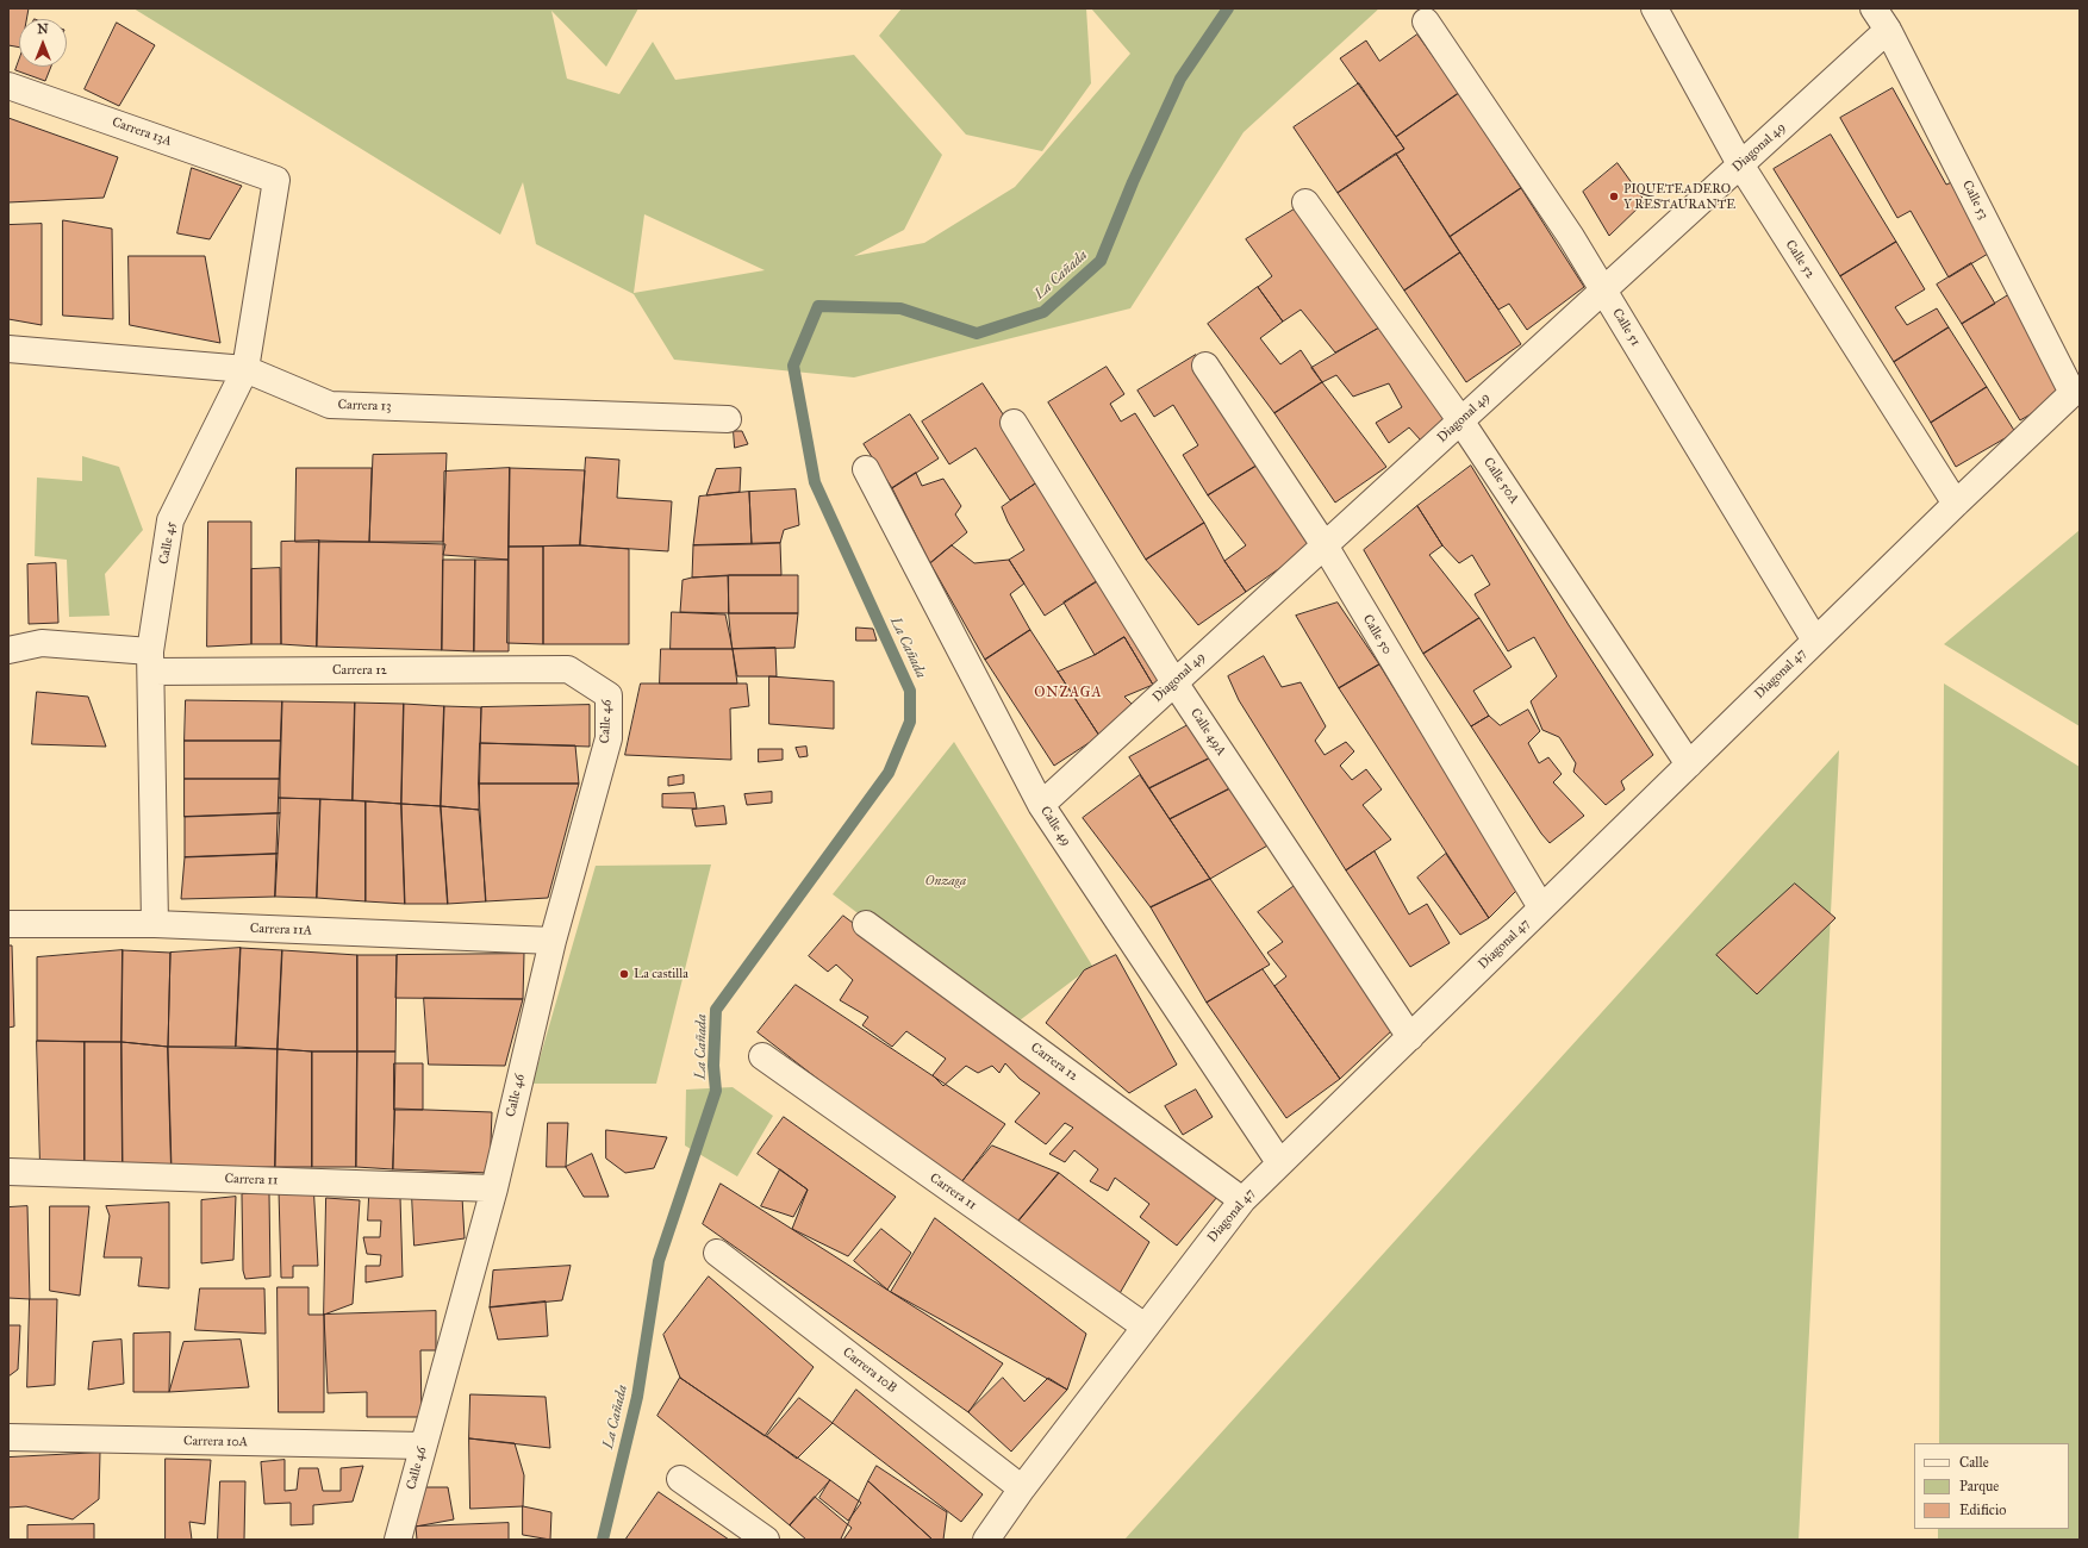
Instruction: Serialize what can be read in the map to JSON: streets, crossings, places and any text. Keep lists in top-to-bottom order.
{
  "streets": {
    "street": [
      "Carrera 13A",
      "Diagonal 49",
      "Calle 53",
      "Calle 52",
      "Calle 51",
      "Carrera 13",
      "Calle 50A",
      "Calle 45",
      "Calle 50",
      "Carrera 12",
      "Diagonal 47",
      "Calle 46",
      "Calle 49A",
      "Calle 49",
      "Carrera 11A",
      "Carrera 11",
      "Carrera 10B",
      "Carrera 10A"
    ]
  },
  "crossings": [
    ["Carrera 13A", "Calle 45"],
    ["Diagonal 49", "Calle 53"],
    ["Diagonal 49", "Calle 52"],
    ["Diagonal 49", "Calle 51"],
    ["Diagonal 49", "Calle 50A"],
    ["Diagonal 49", "Calle 50"],
    ["Diagonal 49", "Calle 49A"],
    ["Diagonal 49", "Calle 49"],
    ["Calle 53", "Diagonal 47"],
    ["Calle 52", "Diagonal 47"],
    ["Calle 51", "Diagonal 47"],
    ["Carrera 13", "Calle 45"],
    ["Calle 50A", "Diagonal 47"],
    ["Calle 45", "Carrera 12"],
    ["Calle 45", "Carrera 11A"],
    ["Calle 50", "Diagonal 47"],
    ["Carrera 12", "Diagonal 47"],
    ["Carrera 12", "Calle 46"],
    ["Diagonal 47", "Calle 49A"],
    ["Diagonal 47", "Calle 49"],
    ["Diagonal 47", "Carrera 11"],
    ["Diagonal 47", "Carrera 10B"],
    ["Calle 46", "Carrera 11A"],
    ["Calle 46", "Carrera 11"],
    ["Calle 46", "Carrera 10A"]
  ],
  "districts": ["ONZAGA"],
  "water": ["La Cañada"],
  "parks": ["Onzaga"],
  "places": ["PIQUETEADERO Y RESTAURANTE", "La castilla"],
  "legend": ["Calle", "Parque", "Edificio"],
  "north": "top"
}
